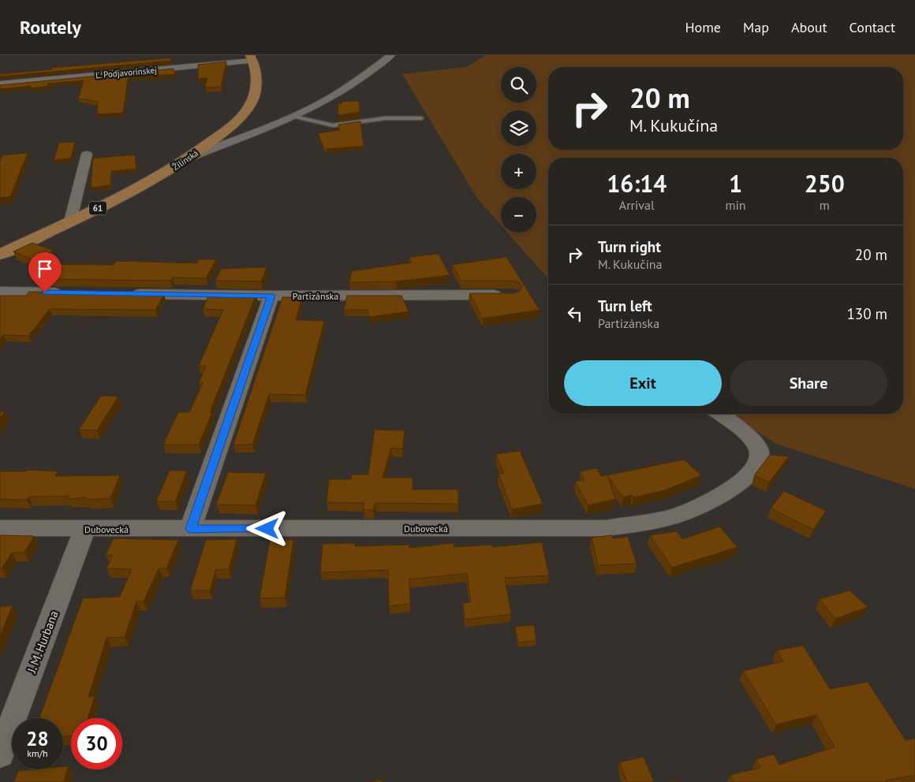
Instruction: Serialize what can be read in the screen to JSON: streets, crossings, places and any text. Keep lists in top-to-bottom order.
{
  "streets": {
    "main road": ["Žilinská", "61"],
    "street": [
      "Ľ. Podjavorinskej",
      "Partizánska",
      "Dubovecká",
      "J. M. Hurbana"
    ]
  },
  "crossings": [
    ["Ľ. Podjavorinskej", "Žilinská"],
    ["Dubovecká", "J. M. Hurbana"]
  ],
  "page": {
    "header": "Routely",
    "nav": [
      "Home",
      "Map",
      "About",
      "Contact"
    ],
    "map_buttons": ["+", "−"],
    "turn": ["20 m", "M. Kukučína"],
    "eta": [
      "16:14",
      "Arrival",
      "1",
      "min",
      "250",
      "m"
    ],
    "list": [
      {
        "name": "Turn right",
        "note": "M. Kukučína",
        "value": "20 m"
      },
      {
        "name": "Turn left",
        "note": "Partizánska",
        "value": "130 m"
      }
    ],
    "buttons": ["Exit", "Share"],
    "speed": "28 km/h",
    "limit": "30"
  }
}
